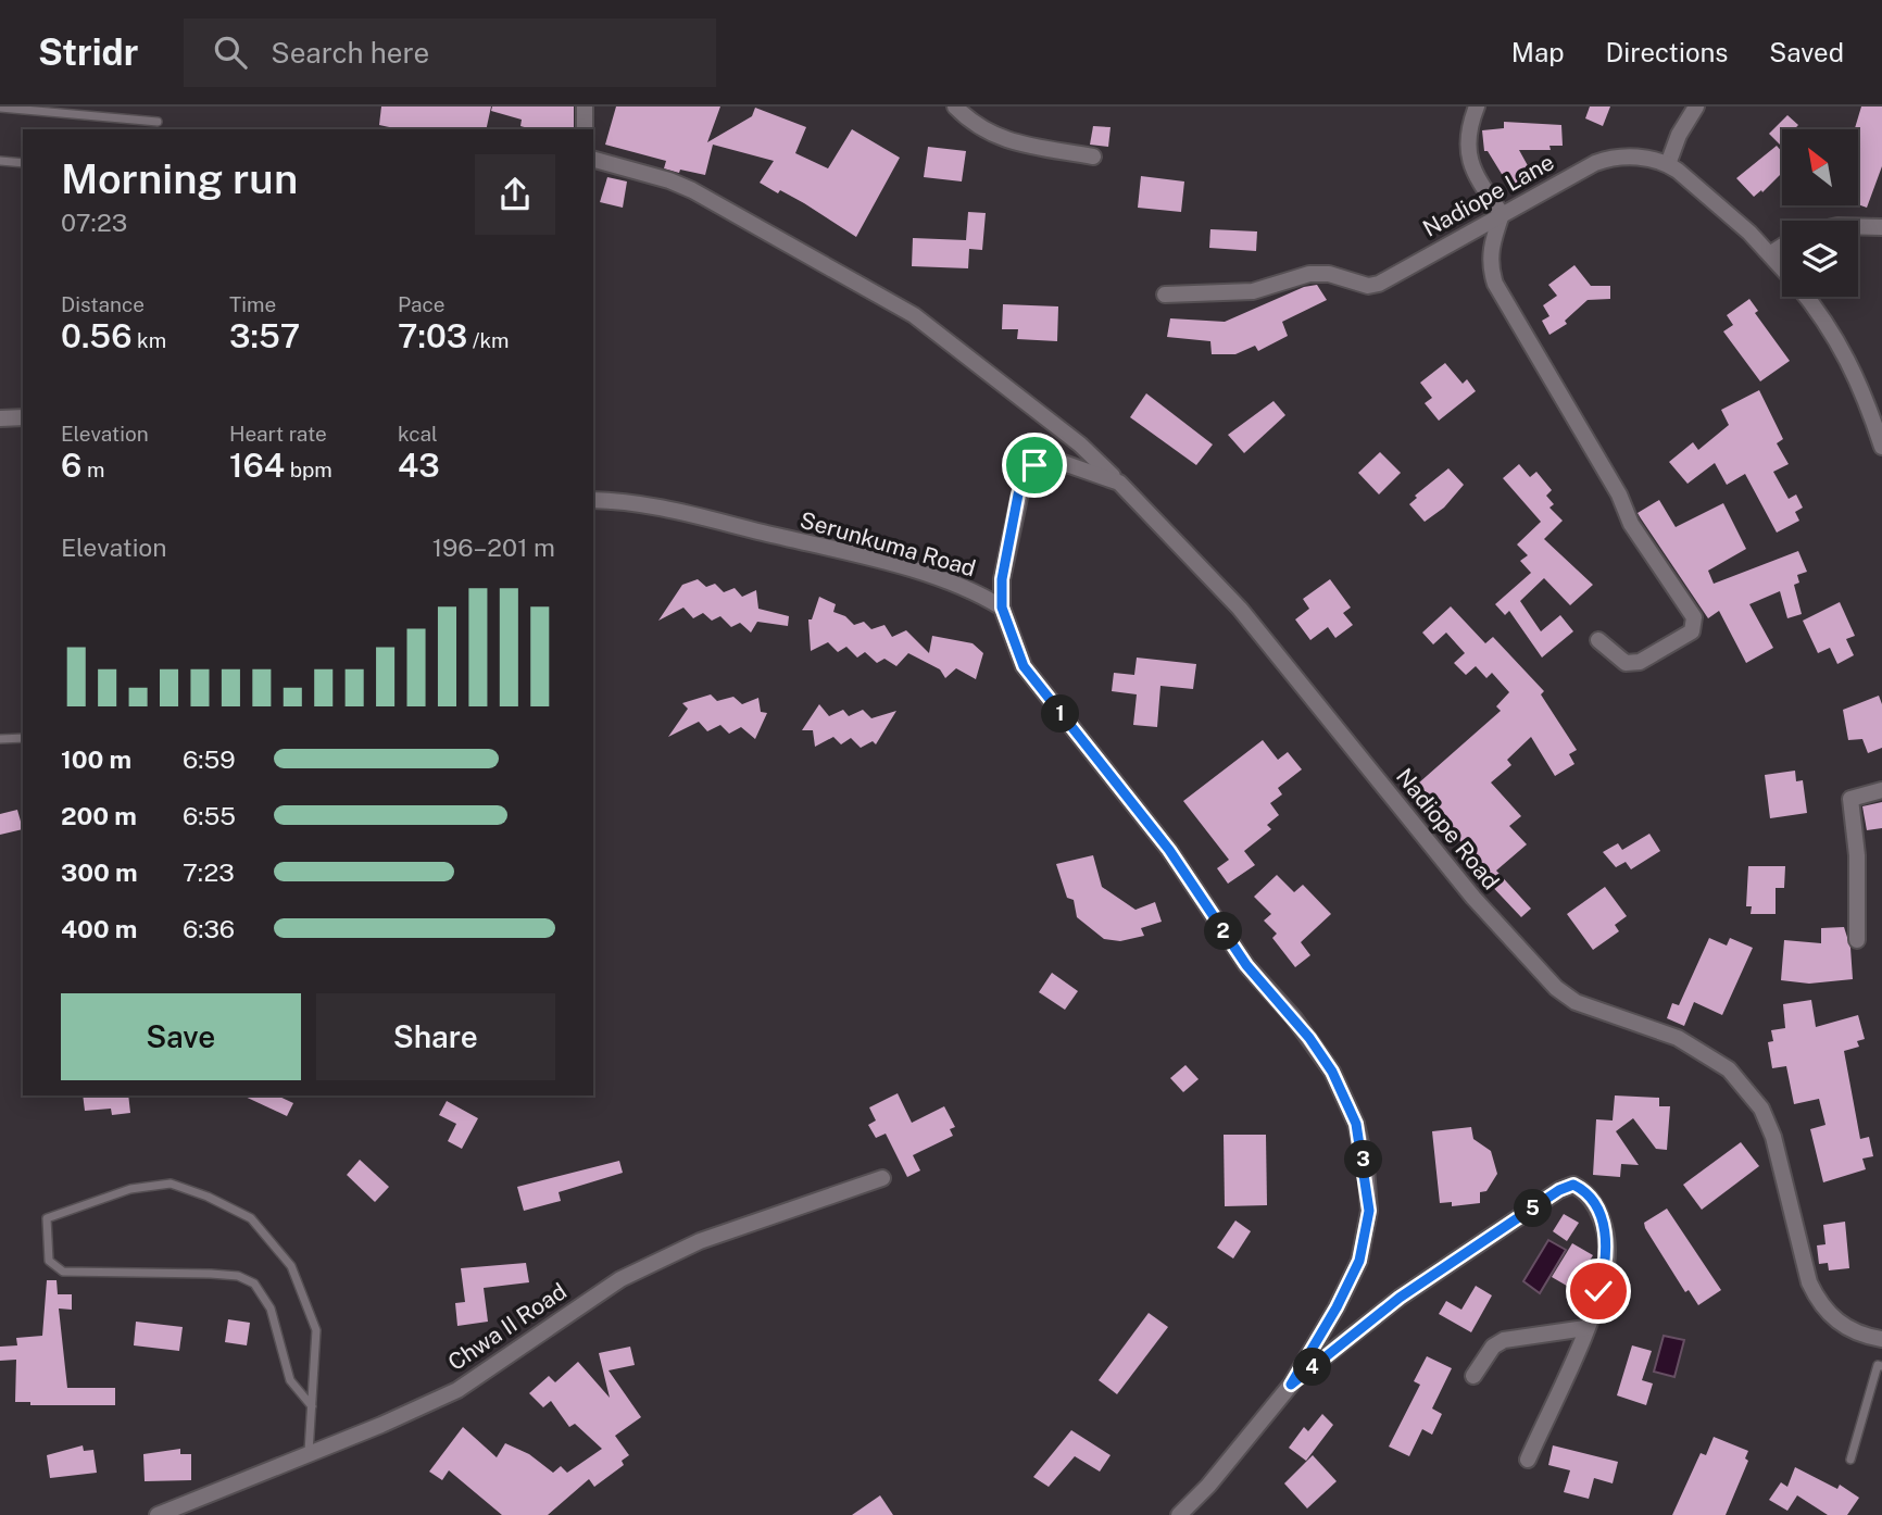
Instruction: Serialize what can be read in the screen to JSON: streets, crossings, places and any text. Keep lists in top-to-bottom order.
{
  "streets": {
    "street": [
      "Nadiope Lane",
      "Serunkuma Road",
      "Nadiope Road",
      "Chwa II Road"
    ]
  },
  "crossings": [
    ["Serunkuma Road", "Nadiope Road"]
  ],
  "north": "top left",
  "page": {
    "header": "Stridr",
    "search": "Search here",
    "nav": ["Map", "Directions", "Saved"],
    "heading": ["Morning run", "07:23"],
    "stats": [
      ["Distance", "0.56 km"],
      ["Time", "3:57"],
      ["Pace", "7:03 /km"],
      ["Elevation", "6 m"],
      ["Heart rate", "164 bpm"],
      ["kcal", "43"]
    ],
    "chart": ["Elevation", "196–201 m"],
    "pins": [
      "1",
      "2",
      "3",
      "5",
      "4"
    ],
    "list": [
      {
        "name": "100 m",
        "note": "6:59"
      },
      {
        "name": "200 m",
        "note": "6:55"
      },
      {
        "name": "300 m",
        "note": "7:23"
      },
      {
        "name": "400 m",
        "note": "6:36"
      }
    ],
    "buttons": ["Save", "Share"]
  }
}
